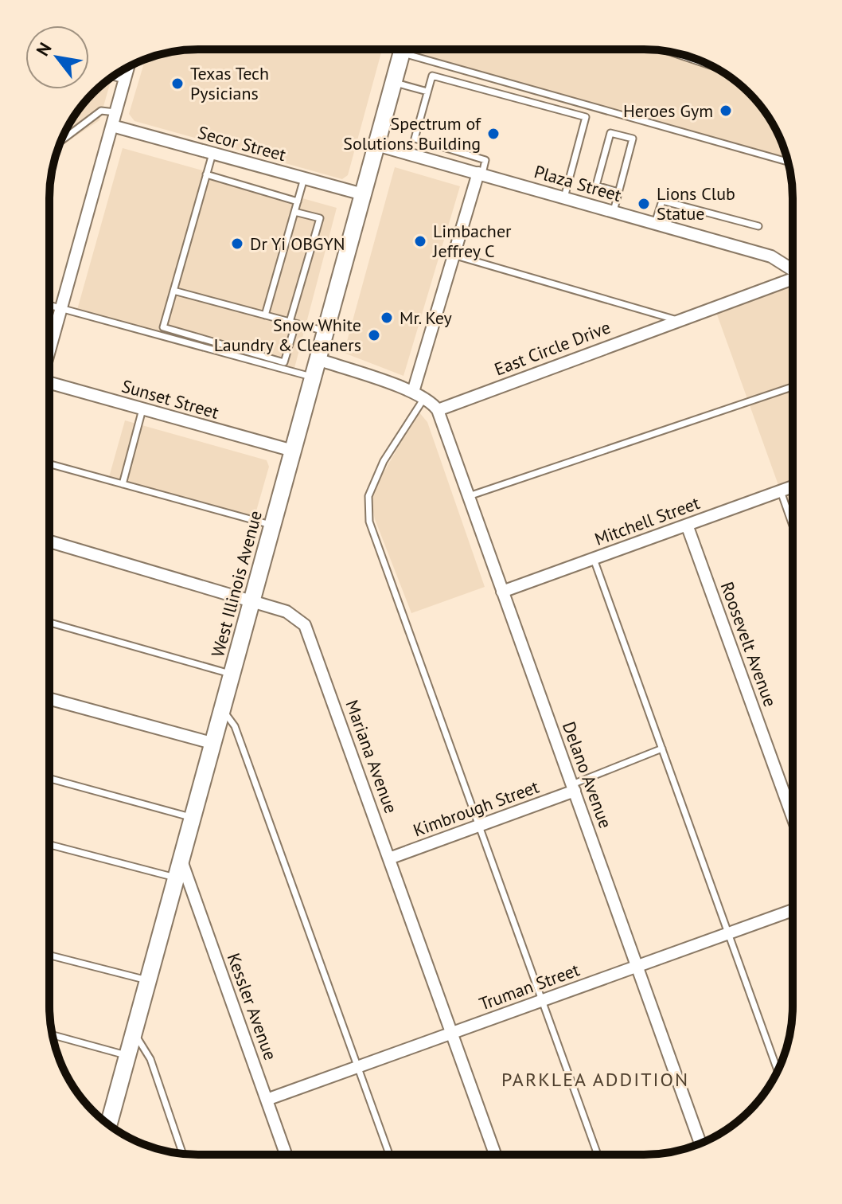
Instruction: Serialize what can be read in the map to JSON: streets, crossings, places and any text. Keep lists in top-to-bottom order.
{
  "streets": {
    "main road": ["West Illinois Avenue"],
    "street": [
      "Secor Street",
      "Plaza Street",
      "East Circle Drive",
      "Sunset Street",
      "Mitchell Street",
      "Roosevelt Avenue",
      "Mariana Avenue",
      "Delano Avenue",
      "Kimbrough Street",
      "Truman Street",
      "Kessler Avenue"
    ]
  },
  "crossings": [
    ["Secor Street", "West Illinois Avenue"],
    ["Plaza Street", "West Illinois Avenue"],
    ["East Circle Drive", "Delano Avenue"],
    ["Sunset Street", "West Illinois Avenue"],
    ["Mitchell Street", "Roosevelt Avenue"],
    ["Mitchell Street", "Delano Avenue"],
    ["West Illinois Avenue", "Mariana Avenue"],
    ["West Illinois Avenue", "Kessler Avenue"],
    ["Mariana Avenue", "Kimbrough Street"],
    ["Mariana Avenue", "Truman Street"],
    ["Delano Avenue", "Kimbrough Street"],
    ["Delano Avenue", "Truman Street"],
    ["Truman Street", "Kessler Avenue"]
  ],
  "districts": ["PARKLEA ADDITION"],
  "places": [
    "Texas Tech Pysicians",
    "Heroes Gym",
    "Spectrum of Solutions Building",
    "Lions Club Statue",
    "Limbacher Jeffrey C",
    "Dr Yi OBGYN",
    "Mr. Key",
    "Snow White Laundry & Cleaners"
  ],
  "north": "top left"
}
